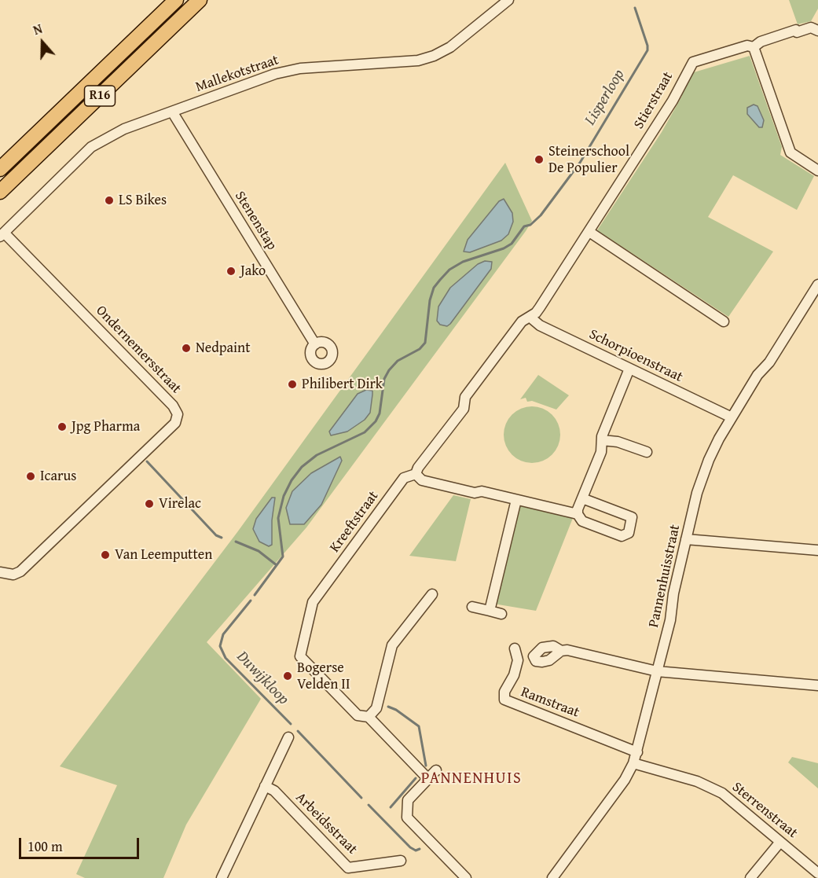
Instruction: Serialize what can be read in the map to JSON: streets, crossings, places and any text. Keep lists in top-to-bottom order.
{
  "streets": {
    "highway": ["R16"],
    "street": [
      "Mallekotstraat",
      "Stierstraat",
      "Stenenstap",
      "Ondernemersstraat",
      "Schorpioenstraat",
      "Kreeftstraat",
      "Pannenhuisstraat",
      "Ramstraat",
      "Sterrenstraat",
      "Arbeidsstraat"
    ]
  },
  "crossings": [
    ["Mallekotstraat", "Stenenstap"],
    ["Mallekotstraat", "Ondernemersstraat"],
    ["Stierstraat", "Kreeftstraat"],
    ["Schorpioenstraat", "Kreeftstraat"],
    ["Schorpioenstraat", "Pannenhuisstraat"],
    ["Pannenhuisstraat", "Ramstraat"],
    ["Pannenhuisstraat", "Sterrenstraat"]
  ],
  "districts": ["PANNENHUIS"],
  "water": ["Lisperloop", "Duwijkloop"],
  "places": [
    "Steinerschool De Populier",
    "LS Bikes",
    "Jako",
    "Nedpaint",
    "Philibert Dirk",
    "Jpg Pharma",
    "Icarus",
    "Virelac",
    "Van Leemputten",
    "Bogerse Velden II"
  ],
  "scale_bar": "100 m",
  "north": "top"
}
